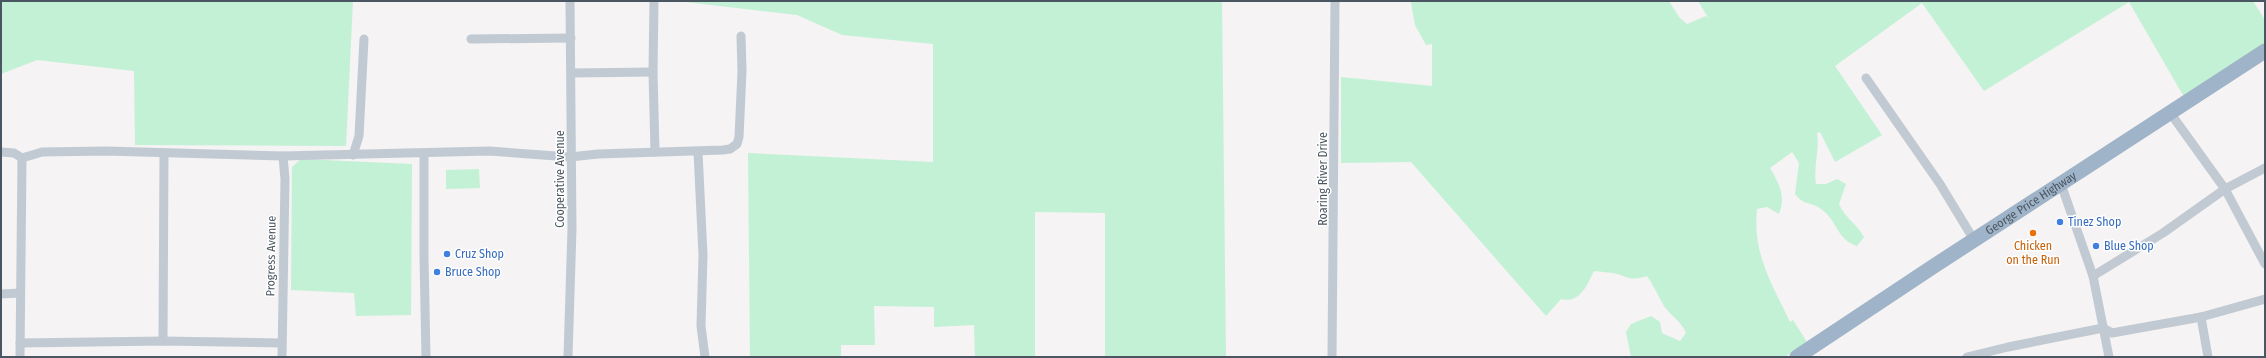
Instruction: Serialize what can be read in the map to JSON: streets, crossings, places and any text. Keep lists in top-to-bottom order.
{
  "streets": {
    "highway": ["George Price Highway"],
    "street": ["Cooperative Avenue", "Roaring River Drive", "Progress Avenue"]
  },
  "places": [
    "Tinez Shop",
    "Chicken on the Run",
    "Blue Shop",
    "Cruz Shop",
    "Bruce Shop"
  ]
}
